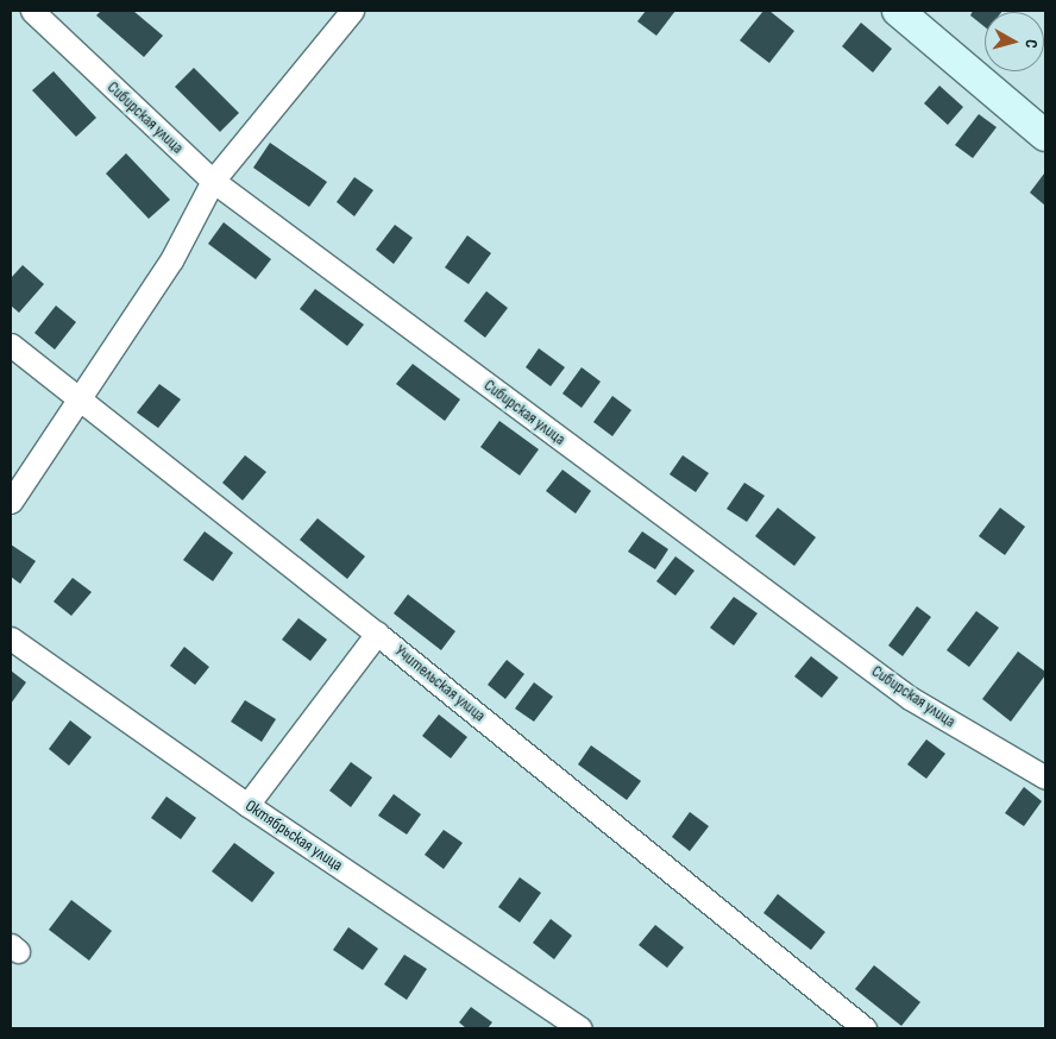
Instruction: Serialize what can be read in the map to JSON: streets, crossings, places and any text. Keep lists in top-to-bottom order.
{
  "streets": {
    "street": ["Сибирская улица", "Учительская улица", "Октябрьская улица"]
  },
  "north": "right"
}
